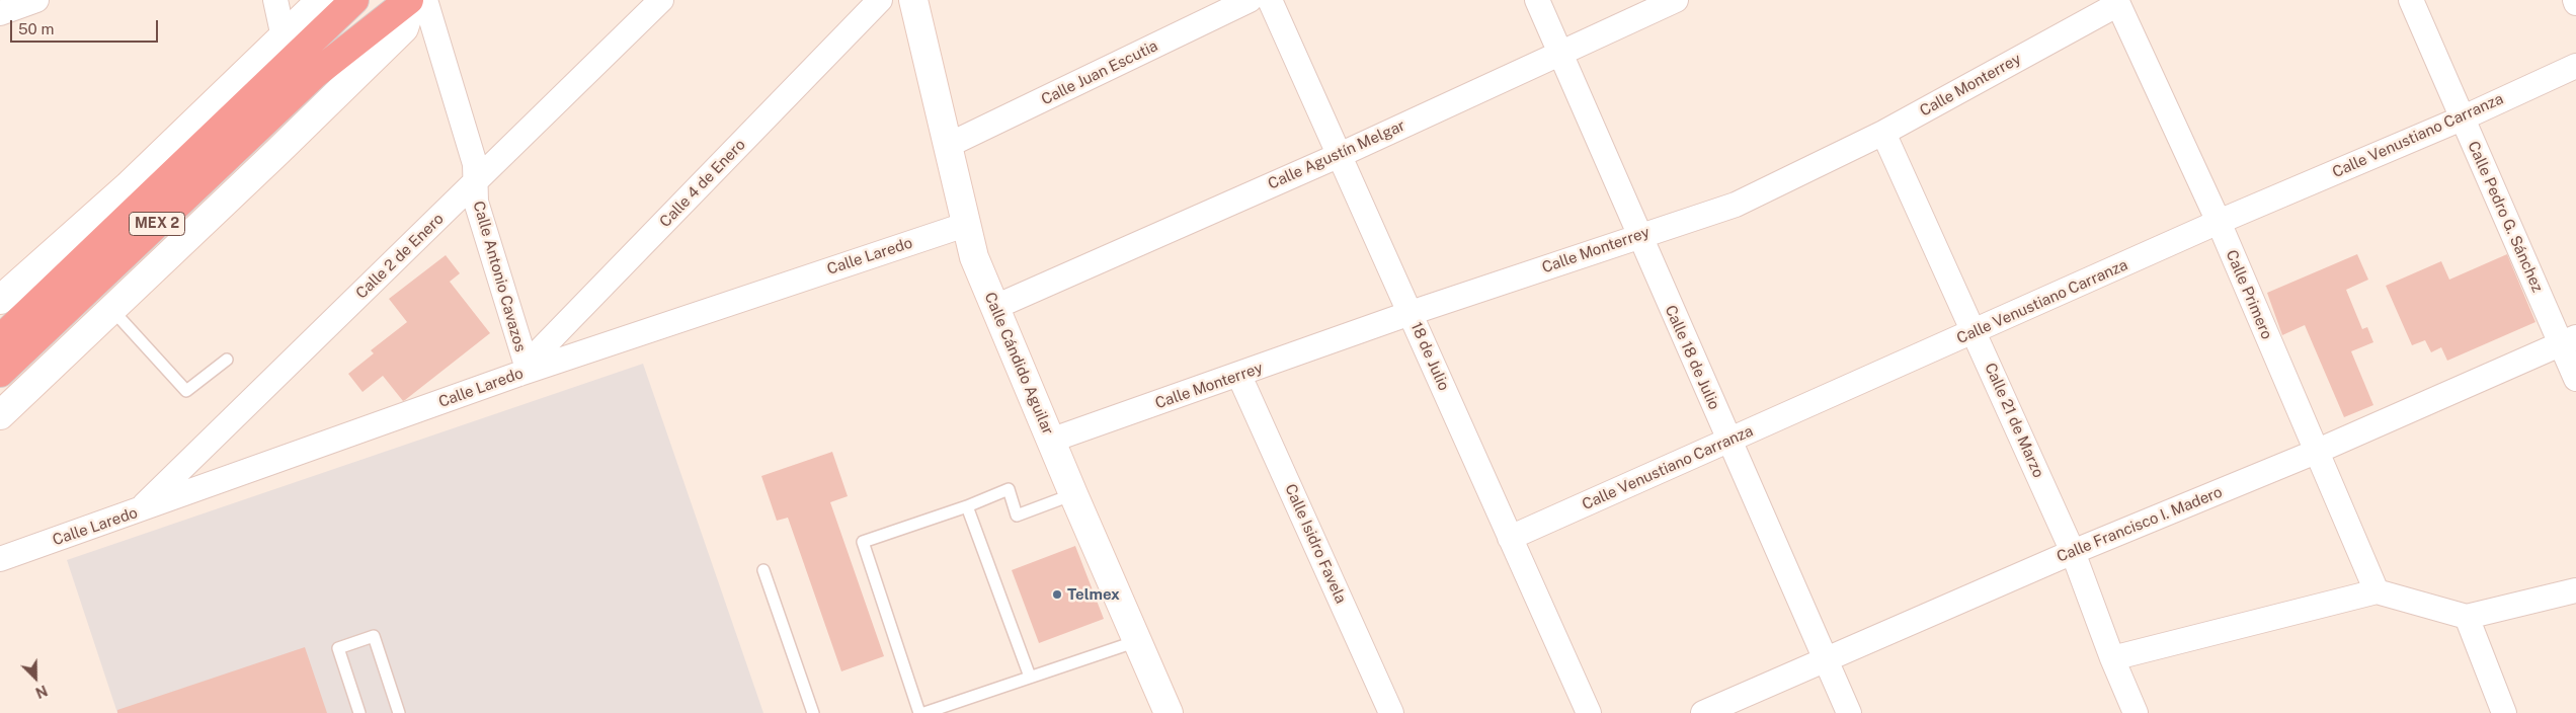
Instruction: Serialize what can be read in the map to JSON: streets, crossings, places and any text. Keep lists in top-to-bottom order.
{
  "streets": {
    "highway": ["MEX 2"],
    "street": [
      "Calle Juan Escutia",
      "Calle Monterrey",
      "Calle Venustiano Carranza",
      "Calle Agustín Melgar",
      "Calle 4 de Enero",
      "Calle Pedro G. Sánchez",
      "Calle 2 de Enero",
      "Calle Laredo",
      "Calle Antonio Cavazos",
      "Calle Primero",
      "18 de Julio",
      "Calle 18 de Julio",
      "Calle Cándido Aguilar",
      "Calle 21 de Marzo",
      "Calle Francisco I. Madero",
      "Calle Isidro Favela"
    ]
  },
  "crossings": [
    ["Calle Juan Escutia", "Calle Cándido Aguilar"],
    ["Calle Monterrey", "Calle Primero"],
    ["Calle Monterrey", "18 de Julio"],
    ["Calle Monterrey", "Calle 18 de Julio"],
    ["Calle Monterrey", "Calle Cándido Aguilar"],
    ["Calle Monterrey", "Calle 21 de Marzo"],
    ["Calle Monterrey", "Calle Isidro Favela"],
    ["Calle Venustiano Carranza", "Calle Pedro G. Sánchez"],
    ["Calle Venustiano Carranza", "Calle Primero"],
    ["Calle Venustiano Carranza", "18 de Julio"],
    ["Calle Venustiano Carranza", "Calle 18 de Julio"],
    ["Calle Venustiano Carranza", "Calle 21 de Marzo"],
    ["Calle Agustín Melgar", "18 de Julio"],
    ["Calle Agustín Melgar", "Calle 18 de Julio"],
    ["Calle Agustín Melgar", "Calle Cándido Aguilar"],
    ["Calle 4 de Enero", "Calle Laredo"],
    ["Calle 4 de Enero", "Calle Antonio Cavazos"],
    ["Calle Pedro G. Sánchez", "Calle Francisco I. Madero"],
    ["Calle 2 de Enero", "Calle Laredo"],
    ["Calle 2 de Enero", "Calle Antonio Cavazos"],
    ["Calle Laredo", "Calle Antonio Cavazos"],
    ["Calle Laredo", "Calle Cándido Aguilar"],
    ["Calle Primero", "Calle Francisco I. Madero"],
    ["Calle 18 de Julio", "Calle Francisco I. Madero"],
    ["Calle 21 de Marzo", "Calle Francisco I. Madero"]
  ],
  "places": ["Telmex"],
  "scale_bar": "50 m",
  "north": "bottom right"
}
